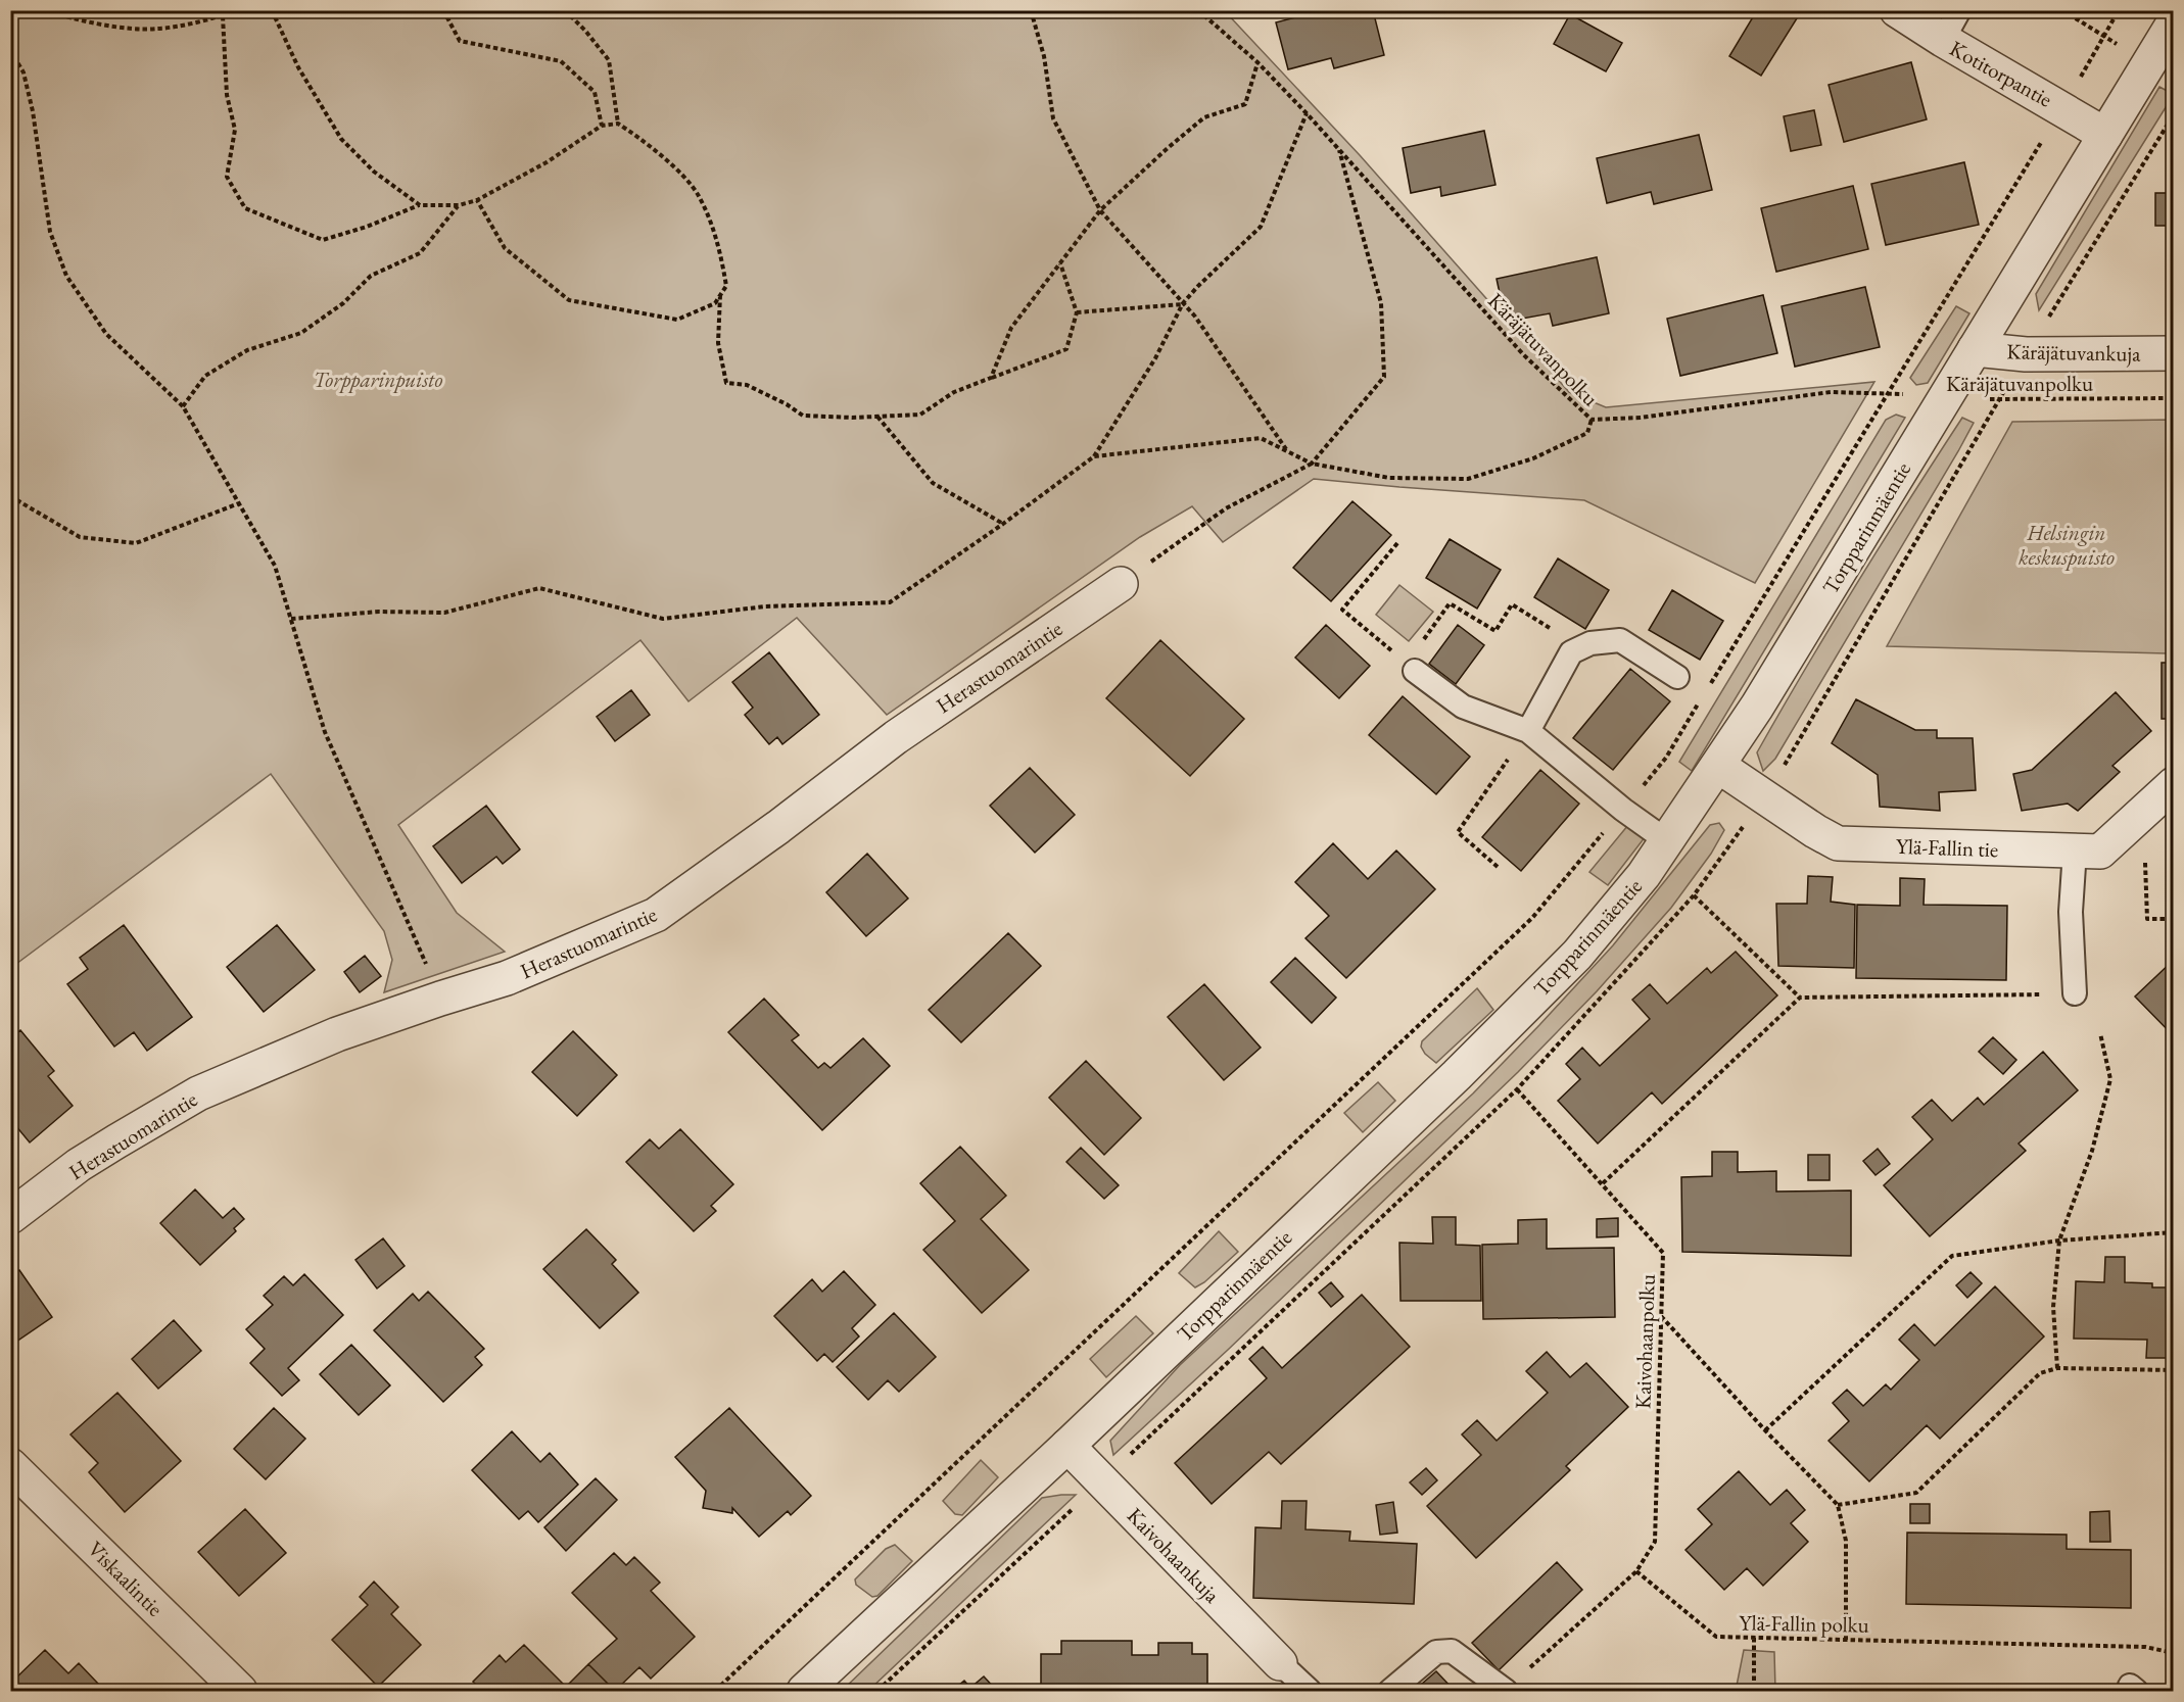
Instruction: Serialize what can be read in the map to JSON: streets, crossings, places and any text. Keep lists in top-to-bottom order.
{
  "streets": {
    "street": [
      "Kotitorpantie",
      "Käräjätuvankuja",
      "Torpparinmäentie",
      "Herastuomarintie",
      "Ylä-Fallin tie",
      "Kaivohaankuja",
      "Viskaalintie"
    ],
    "path": ["Käräjätuvanpolku", "Kaivohaanpolku", "Ylä-Fallin polku"]
  },
  "crossings": [
    ["Kotitorpantie", "Torpparinmäentie"],
    ["Käräjätuvanpolku", "Torpparinmäentie"],
    ["Käräjätuvankuja", "Torpparinmäentie"],
    ["Torpparinmäentie", "Ylä-Fallin tie"],
    ["Torpparinmäentie", "Kaivohaankuja"],
    ["Kaivohaanpolku", "Ylä-Fallin polku"]
  ],
  "parks": ["Torpparinpuisto", "Helsingin keskuspuisto"]
}
